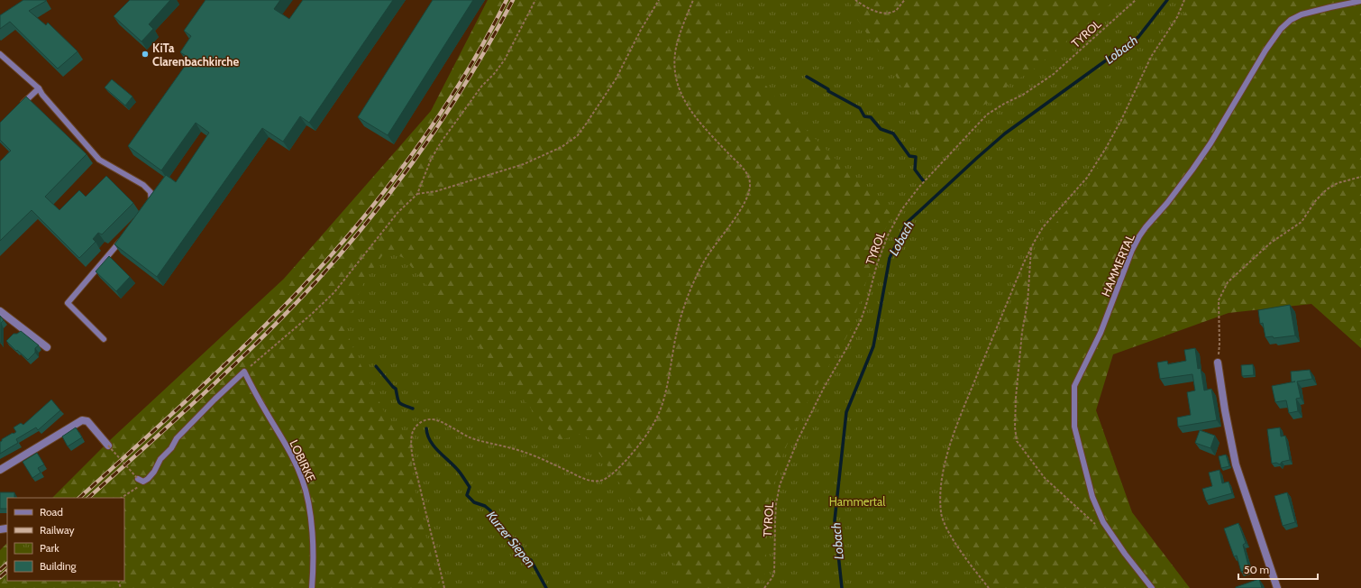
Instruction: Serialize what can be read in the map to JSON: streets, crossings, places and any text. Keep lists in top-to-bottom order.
{
  "streets": {
    "lane": ["HAMMERTAL", "LOBIRKE"],
    "path": ["TYROL"]
  },
  "water": ["Lobach", "Kurzer Siepen"],
  "parks": ["Hammertal"],
  "places": ["KiTa Clarenbachkirche"],
  "legend": [
    "Road",
    "Railway",
    "Park",
    "Building"
  ],
  "scale_bar": "50 m"
}
